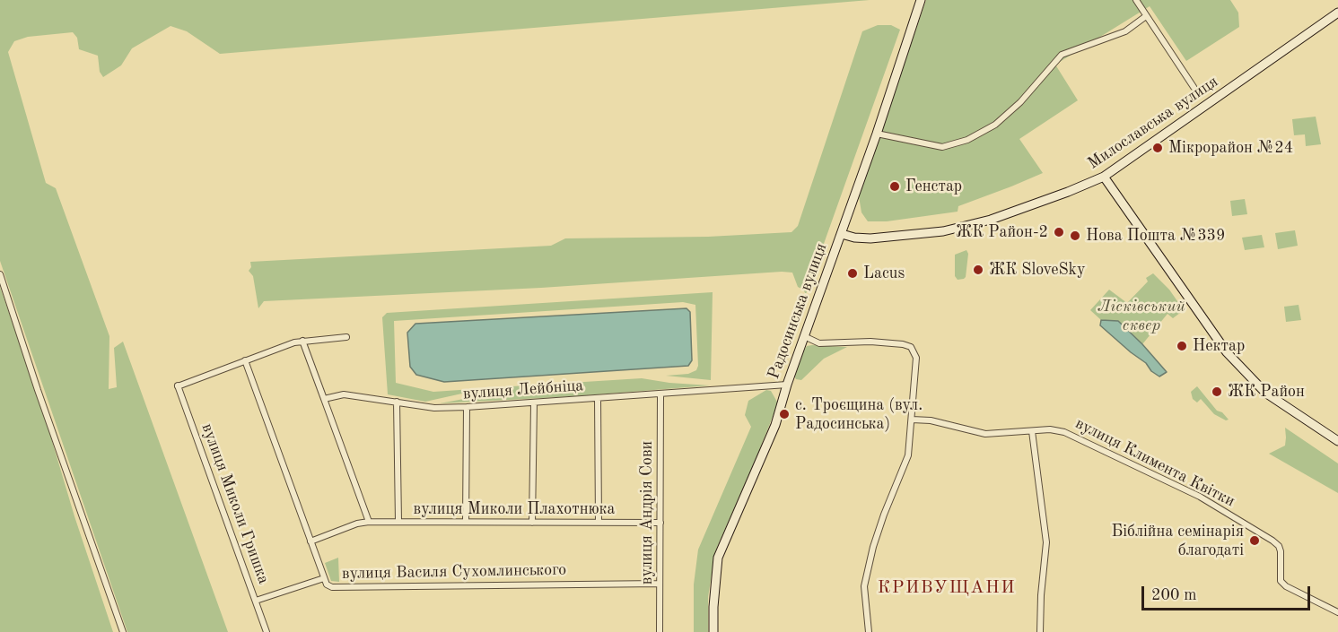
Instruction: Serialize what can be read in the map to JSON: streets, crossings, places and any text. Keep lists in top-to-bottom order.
{
  "streets": {
    "main road": ["Милославська вулиця", "Радосинська вулиця"],
    "street": [
      "вулиця Лейбніца",
      "вулиця Климента Квітки",
      "вулиця Миколи Гришка",
      "вулиця Миколи Плахотнюка",
      "вулиця Андрія Сови",
      "вулиця Василя Сухомлинського"
    ]
  },
  "crossings": [
    ["Милославська вулиця", "Радосинська вулиця"],
    ["Радосинська вулиця", "вулиця Лейбніца"],
    ["вулиця Лейбніца", "вулиця Андрія Сови"],
    ["вулиця Миколи Гришка", "вулиця Василя Сухомлинського"],
    ["вулиця Миколи Плахотнюка", "вулиця Андрія Сови"],
    ["вулиця Миколи Плахотнюка", "вулиця Василя Сухомлинського"],
    ["вулиця Андрія Сови", "вулиця Василя Сухомлинського"]
  ],
  "districts": ["КРИВУЩАНИ"],
  "parks": ["Лісківський сквер"],
  "places": [
    "Мікрорайон №24",
    "Генстар",
    "ЖК Район-2",
    "Нова Пошта №339",
    "ЖК SloveSky",
    "Lacus",
    "Нектар",
    "ЖК Район",
    "с. Троєщина (вул. Радосинська)",
    "Біблійна семінарія благодаті"
  ],
  "scale_bar": "200 m"
}
